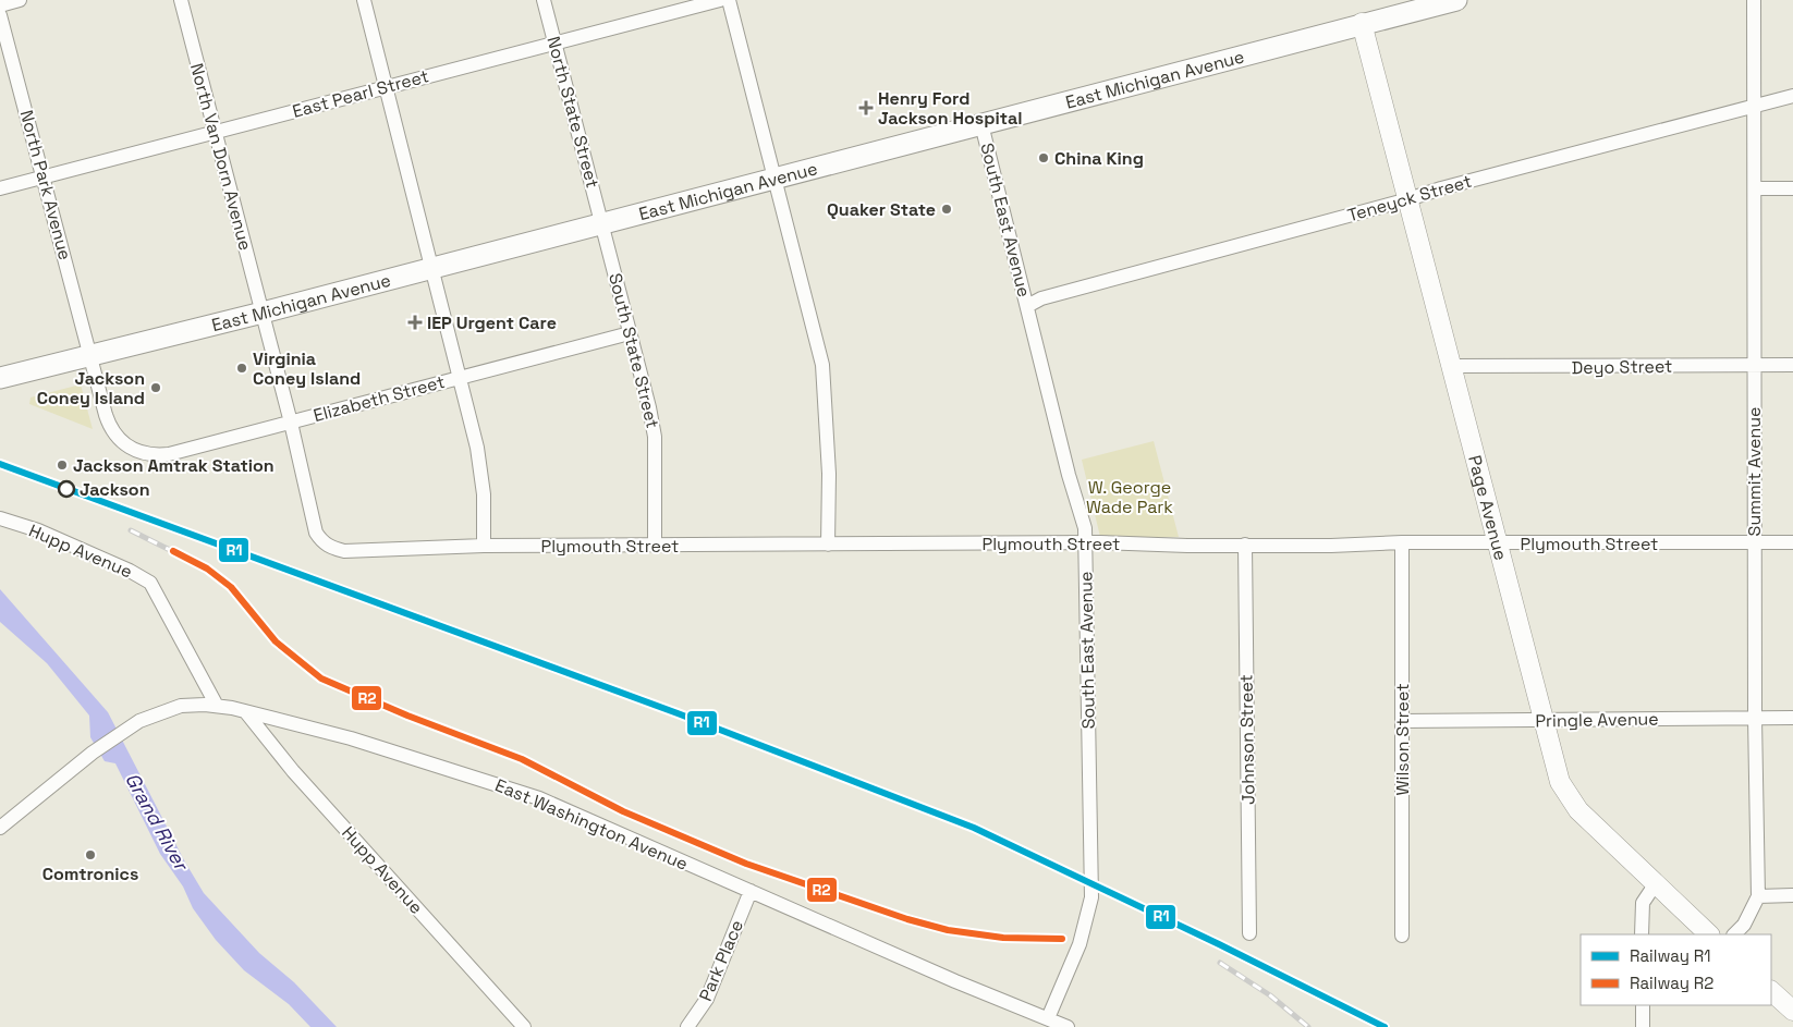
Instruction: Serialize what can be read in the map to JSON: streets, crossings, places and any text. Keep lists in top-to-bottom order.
{
  "streets": {
    "main road": ["East Michigan Avenue"],
    "street": [
      "East Pearl Street",
      "North State Street",
      "North Van Dorn Avenue",
      "North Park Avenue",
      "Teneyck Street",
      "South East Avenue",
      "South State Street",
      "Deyo Street",
      "Elizabeth Street",
      "Summit Avenue",
      "Page Avenue",
      "Plymouth Street",
      "Hupp Avenue",
      "Pringle Avenue",
      "Johnson Street",
      "Wilson Street",
      "East Washington Avenue",
      "Park Place"
    ]
  },
  "crossings": [
    ["East Michigan Avenue", "North State Street"],
    ["East Michigan Avenue", "North Van Dorn Avenue"],
    ["East Michigan Avenue", "North Park Avenue"],
    ["East Michigan Avenue", "South East Avenue"],
    ["East Michigan Avenue", "South State Street"],
    ["East Michigan Avenue", "Page Avenue"],
    ["East Pearl Street", "North State Street"],
    ["East Pearl Street", "North Van Dorn Avenue"],
    ["East Pearl Street", "North Park Avenue"],
    ["North State Street", "South State Street"],
    ["North Van Dorn Avenue", "Elizabeth Street"],
    ["North Van Dorn Avenue", "Plymouth Street"],
    ["North Park Avenue", "Elizabeth Street"],
    ["Teneyck Street", "South East Avenue"],
    ["Teneyck Street", "Summit Avenue"],
    ["Teneyck Street", "Page Avenue"],
    ["South East Avenue", "Plymouth Street"],
    ["South East Avenue", "East Washington Avenue"],
    ["South State Street", "Elizabeth Street"],
    ["South State Street", "Plymouth Street"],
    ["Deyo Street", "Summit Avenue"],
    ["Deyo Street", "Page Avenue"],
    ["Summit Avenue", "Plymouth Street"],
    ["Summit Avenue", "Pringle Avenue"],
    ["Page Avenue", "Plymouth Street"],
    ["Page Avenue", "Pringle Avenue"],
    ["Plymouth Street", "Johnson Street"],
    ["Plymouth Street", "Wilson Street"],
    ["Hupp Avenue", "East Washington Avenue"],
    ["Pringle Avenue", "Wilson Street"],
    ["East Washington Avenue", "Park Place"]
  ],
  "water": ["Grand River"],
  "parks": ["W. George Wade Park"],
  "places": {
    "health": ["Henry Ford Jackson Hospital", "IEP Urgent Care"],
    "other": [
      "China King",
      "Quaker State",
      "Virginia Coney Island",
      "Jackson Coney Island",
      "Jackson Amtrak Station",
      "Jackson",
      "Comtronics"
    ]
  },
  "lines": ["rail line R1", "rail line R2"],
  "legend": ["Railway R1", "Railway R2"]
}
